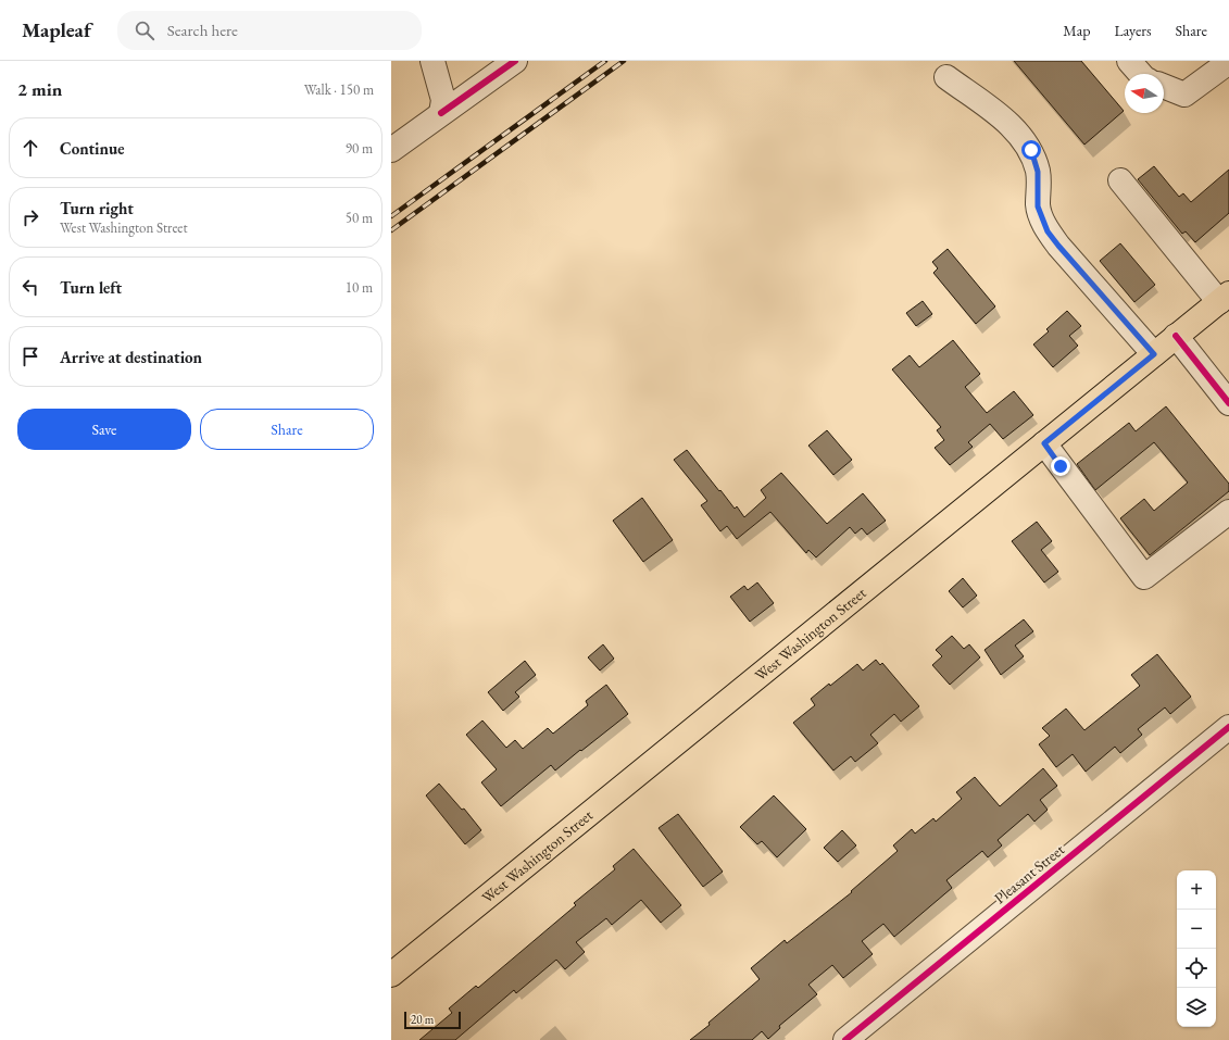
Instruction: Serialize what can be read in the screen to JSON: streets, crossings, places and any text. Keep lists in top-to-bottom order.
{
  "streets": {
    "main road": ["West Washington Street"],
    "street": ["Pleasant Street"]
  },
  "scale_bar": "20 m",
  "north": "left",
  "page": {
    "header": "Mapleaf",
    "search": "Search here",
    "nav": ["Map", "Layers", "Share"],
    "heading": ["2 min", "Walk · 150 m"],
    "list": [
      ["Continue", "90 m"],
      ["Turn right", "West Washington Street", "50 m"],
      ["Turn left", "10 m"],
      "Arrive at destination"
    ],
    "buttons": ["Save", "Share"],
    "map_buttons": ["+", "−"],
    "scale": "20 m"
  }
}
